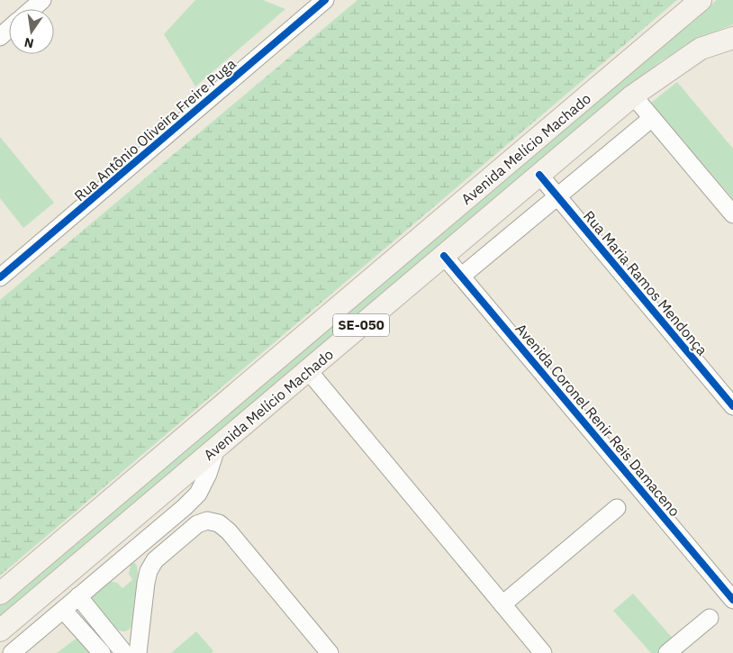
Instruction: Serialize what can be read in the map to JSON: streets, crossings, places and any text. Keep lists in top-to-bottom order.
{
  "streets": {
    "main road": ["Avenida Melício Machado", "SE-050"],
    "street": ["Rua Antônio Oliveira Freire Puga", "Rua Maria Ramos Mendonça", "Avenida Coronel Renir Reis Damaceno"]
  },
  "crossings": [
    ["Avenida Melício Machado", "Rua Maria Ramos Mendonça"],
    ["Avenida Melício Machado", "Avenida Coronel Renir Reis Damaceno"]
  ],
  "north": "bottom"
}
